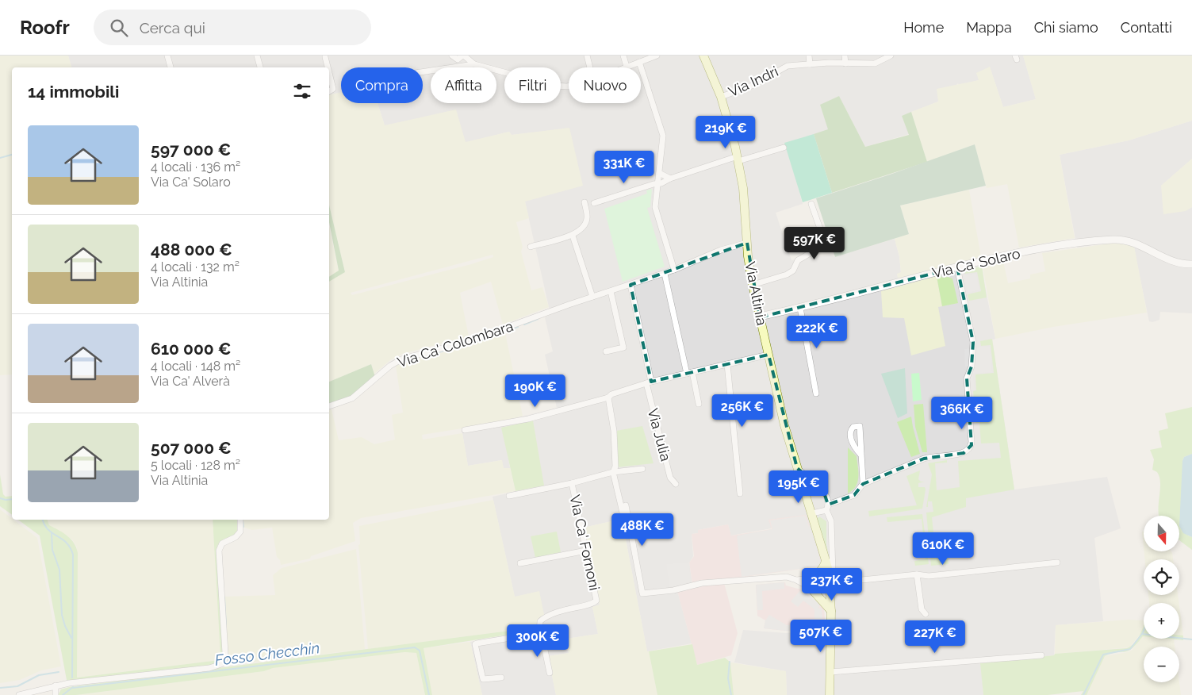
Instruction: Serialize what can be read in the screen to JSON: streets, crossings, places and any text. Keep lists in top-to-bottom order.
{
  "streets": {
    "main road": ["Via Altinia"],
    "street": [
      "Via Indri",
      "Via Ca' Solaro",
      "Via Ca' Colombara",
      "Via Julia",
      "Via Ca' Fornoni"
    ]
  },
  "crossings": [
    ["Via Indri", "Via Altinia"],
    ["Via Ca' Solaro", "Via Altinia"],
    ["Via Altinia", "Via Ca' Colombara"],
    ["Via Ca' Colombara", "Via Julia"]
  ],
  "water": ["Fosso Checchin"],
  "north": "bottom",
  "page": {
    "header": "Roofr",
    "search": "Cerca qui",
    "nav": [
      "Home",
      "Mappa",
      "Chi siamo",
      "Contatti"
    ],
    "chip": [
      "Compra",
      "Affitta",
      "Filtri",
      "Nuovo"
    ],
    "heading": "14 immobili",
    "list": [
      {
        "name": "597 000 €",
        "note": "4 locali · 136 m² · Via Ca' Solaro"
      },
      {
        "name": "488 000 €",
        "note": "4 locali · 132 m² · Via Altinia"
      },
      {
        "name": "610 000 €",
        "note": "4 locali · 148 m² · Via Ca' Alverà"
      },
      {
        "name": "507 000 €",
        "note": "5 locali · 128 m² · Via Altinia"
      }
    ],
    "price": [
      "219K €",
      "331K €",
      "597K €",
      "222K €",
      "190K €",
      "256K €",
      "366K €",
      "195K €",
      "488K €",
      "610K €",
      "237K €",
      "507K €",
      "227K €",
      "300K €"
    ],
    "map_buttons": ["+", "−"]
  }
}
